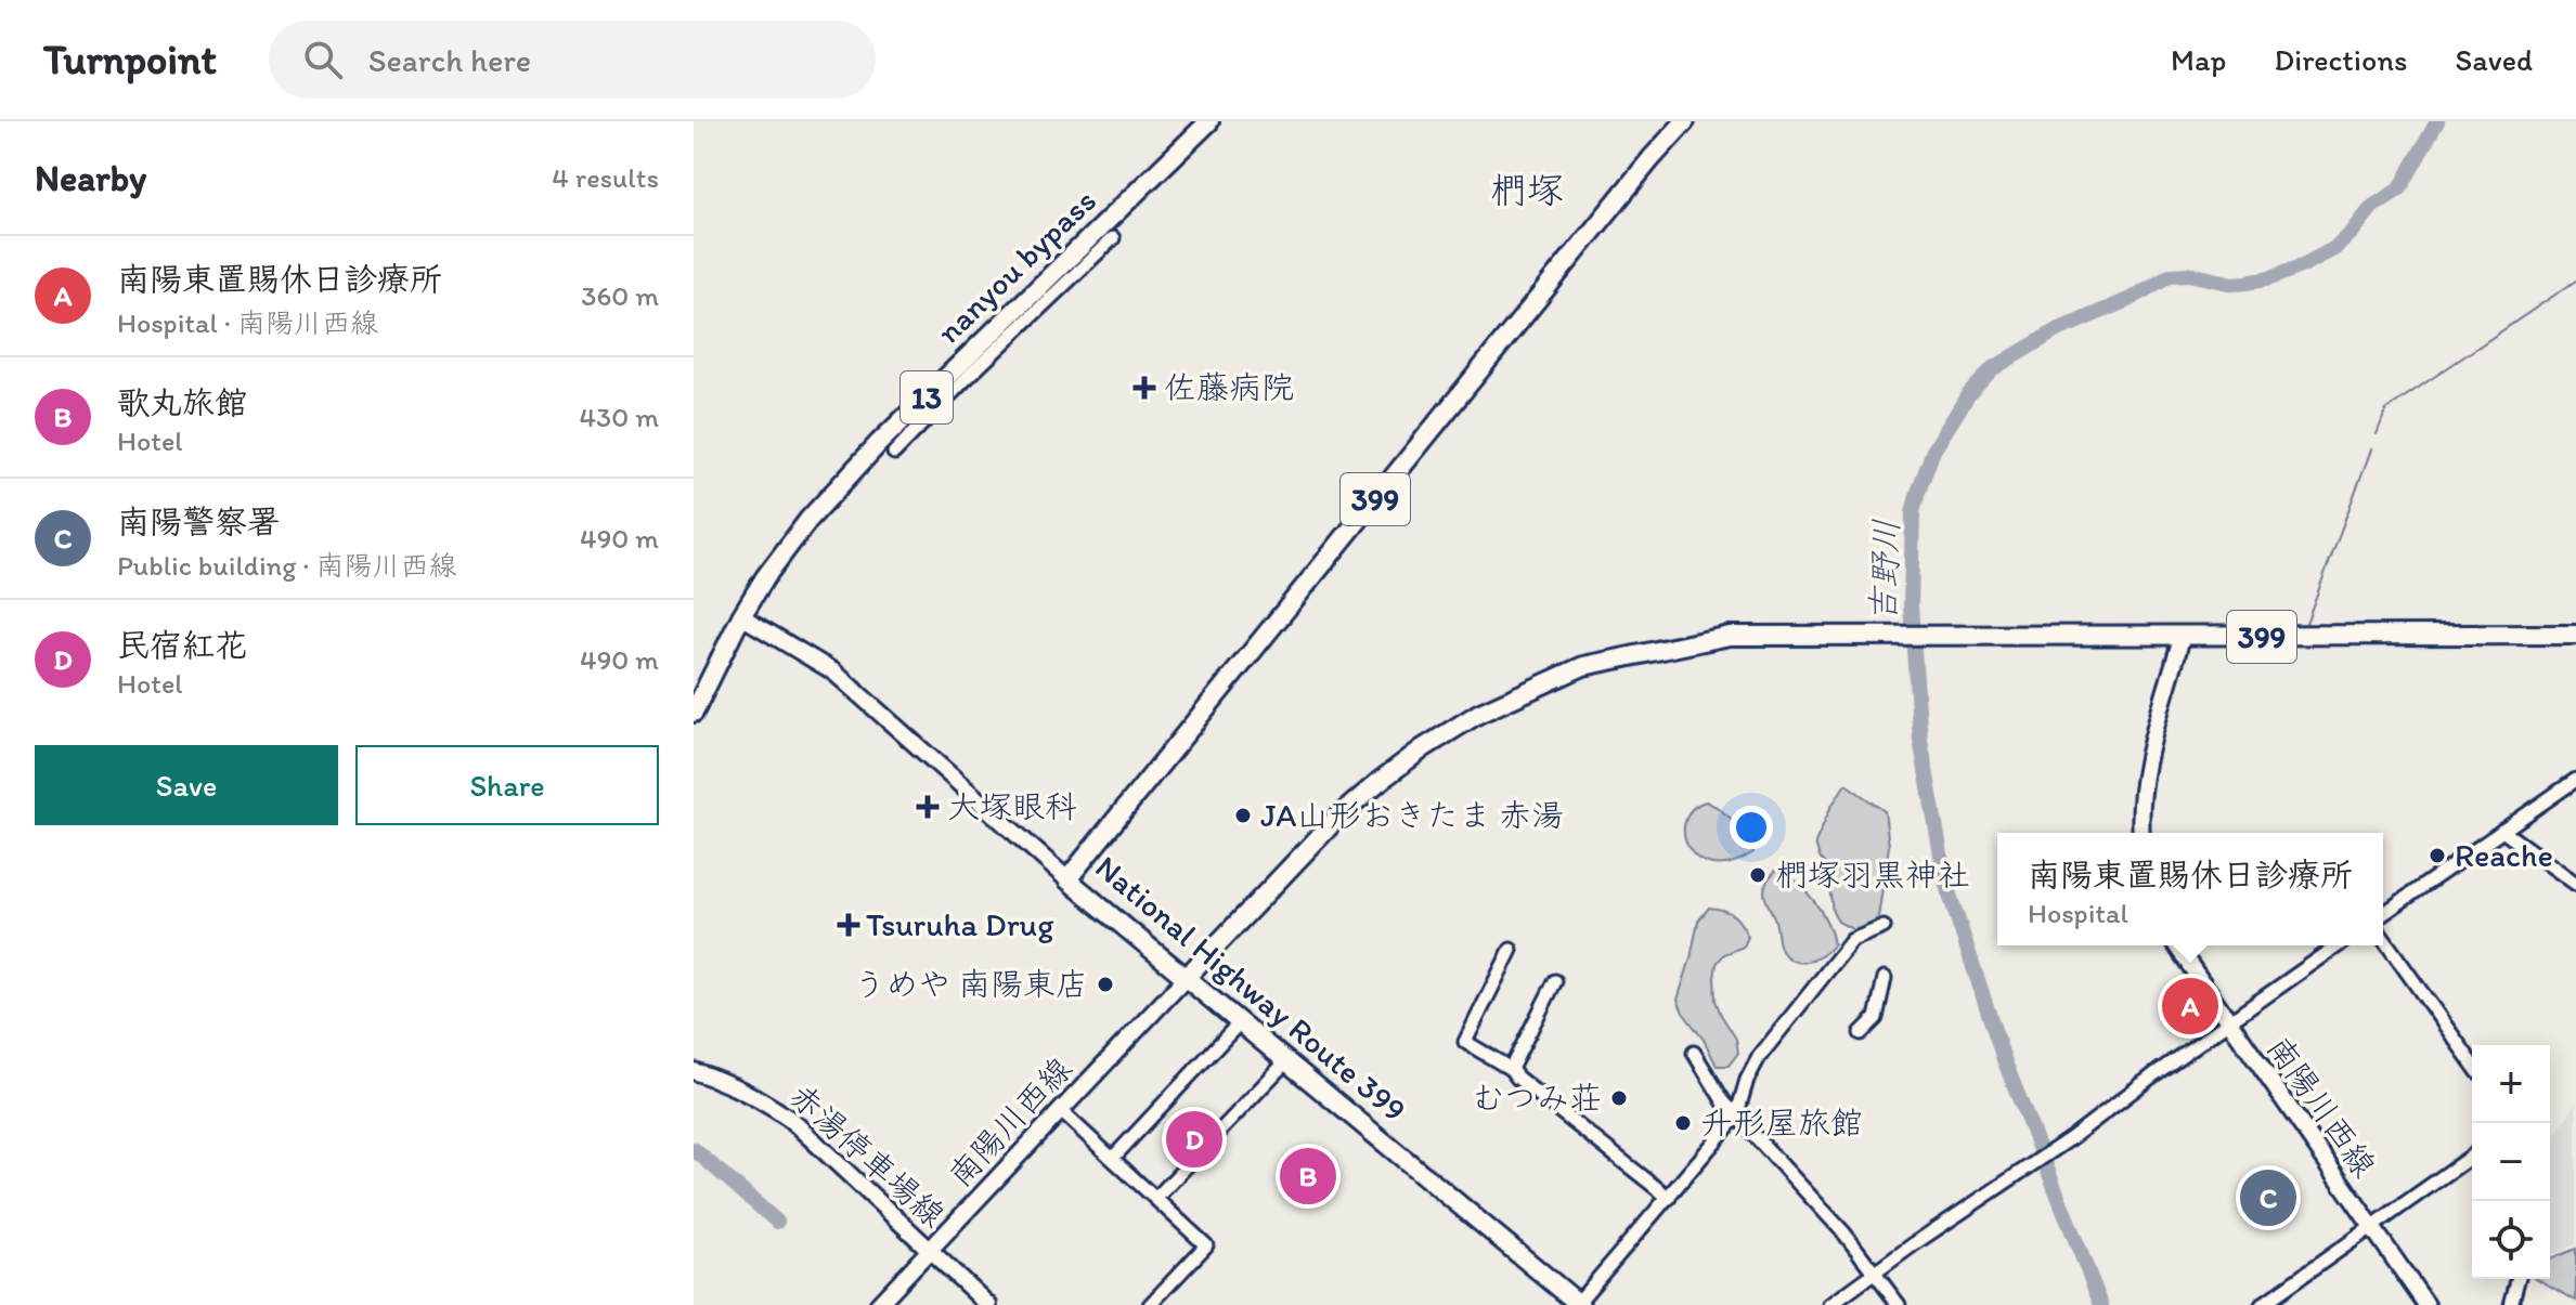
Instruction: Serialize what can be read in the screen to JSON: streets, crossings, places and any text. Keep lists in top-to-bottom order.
{
  "streets": {
    "highway": [
      "nanyou bypass",
      "13",
      "399",
      "National Highway Route 399"
    ],
    "main road": ["南陽川西線", "赤湯停車場線"]
  },
  "crossings": [
    ["399", "National Highway Route 399"],
    ["399", "南陽川西線"],
    ["National Highway Route 399", "南陽川西線"],
    ["南陽川西線", "赤湯停車場線"]
  ],
  "districts": ["椚塚"],
  "water": ["吉野川"],
  "places": {
    "health": ["佐藤病院", "大塚眼科", "Tsuruha Drug"],
    "other": [
      "JA山形おきたま 赤湯",
      "Reache",
      "椚塚羽黒神社",
      "うめや 南陽東店",
      "むつみ荘",
      "升形屋旅館"
    ]
  },
  "page": {
    "header": "Turnpoint",
    "search": "Search here",
    "nav": ["Map", "Directions", "Saved"],
    "heading": ["Nearby", "4 results"],
    "list": [
      {
        "mark": "A",
        "name": "南陽東置賜休日診療所",
        "note": "Hospital · 南陽川西線",
        "value": "360 m"
      },
      {
        "mark": "B",
        "name": "歌丸旅館",
        "note": "Hotel",
        "value": "430 m"
      },
      {
        "mark": "C",
        "name": "南陽警察署",
        "note": "Public building · 南陽川西線",
        "value": "490 m"
      },
      {
        "mark": "D",
        "name": "民宿紅花",
        "note": "Hotel",
        "value": "490 m"
      }
    ],
    "buttons": ["Save", "Share"],
    "popup": ["南陽東置賜休日診療所", "Hospital"],
    "pins": [
      "A",
      "D",
      "B",
      "C"
    ],
    "map_buttons": ["+", "−"]
  }
}
